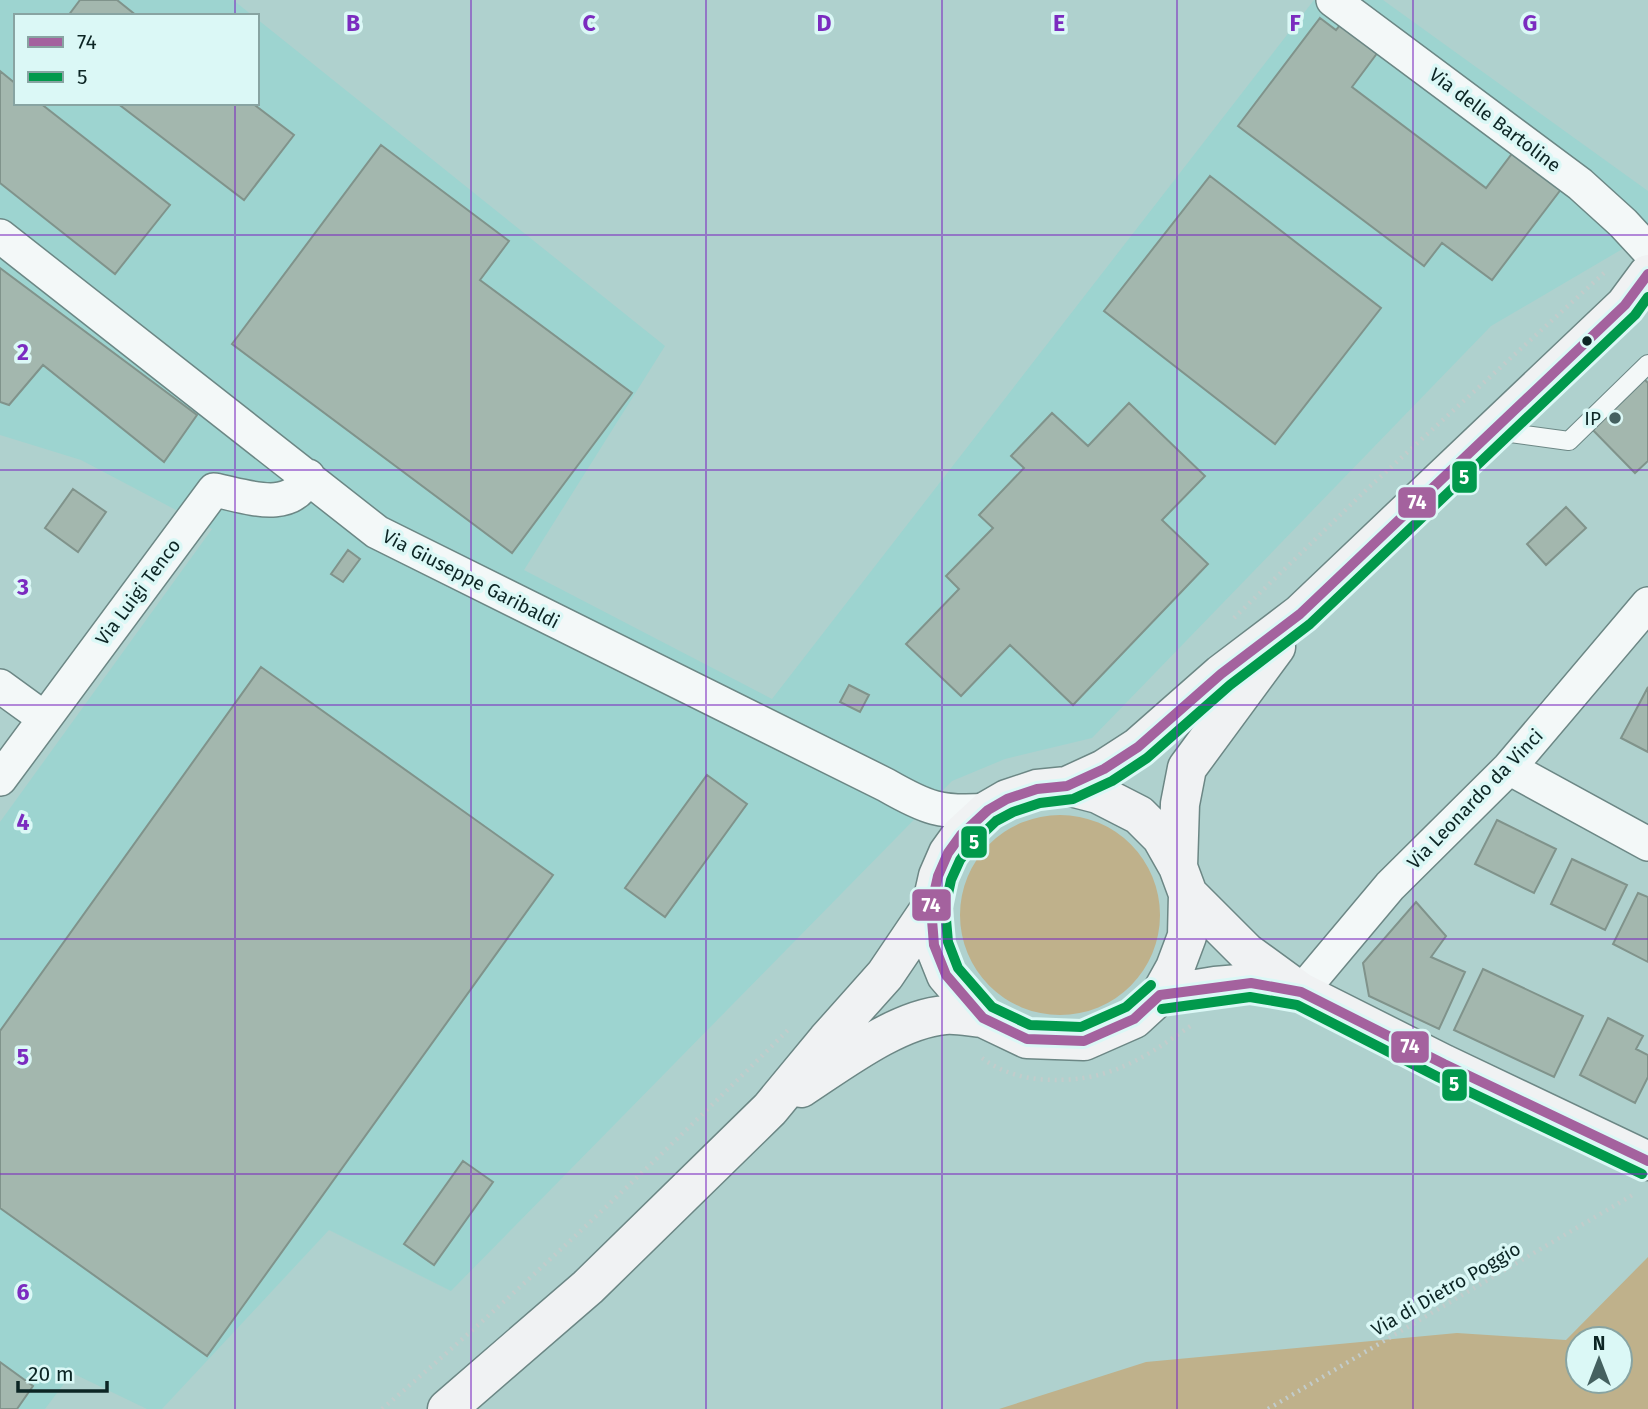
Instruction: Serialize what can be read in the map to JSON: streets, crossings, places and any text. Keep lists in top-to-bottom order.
{
  "streets": {
    "street": [
      "Via delle Bartoline",
      "Via Giuseppe Garibaldi",
      "Via Luigi Tenco",
      "Via Leonardo da Vinci"
    ],
    "path": ["Via di Dietro Poggio"]
  },
  "crossings": [
    ["Via Giuseppe Garibaldi", "Via Luigi Tenco"]
  ],
  "places": ["IP"],
  "lines": ["transit line 74", "transit line 5"],
  "legend": ["74", "5"],
  "scale_bar": "20 m",
  "north": "top",
  "grid": {
    "columns": [
      "B",
      "C",
      "D",
      "E",
      "F",
      "G"
    ],
    "rows": [
      "2",
      "3",
      "4",
      "5",
      "6"
    ]
  }
}
